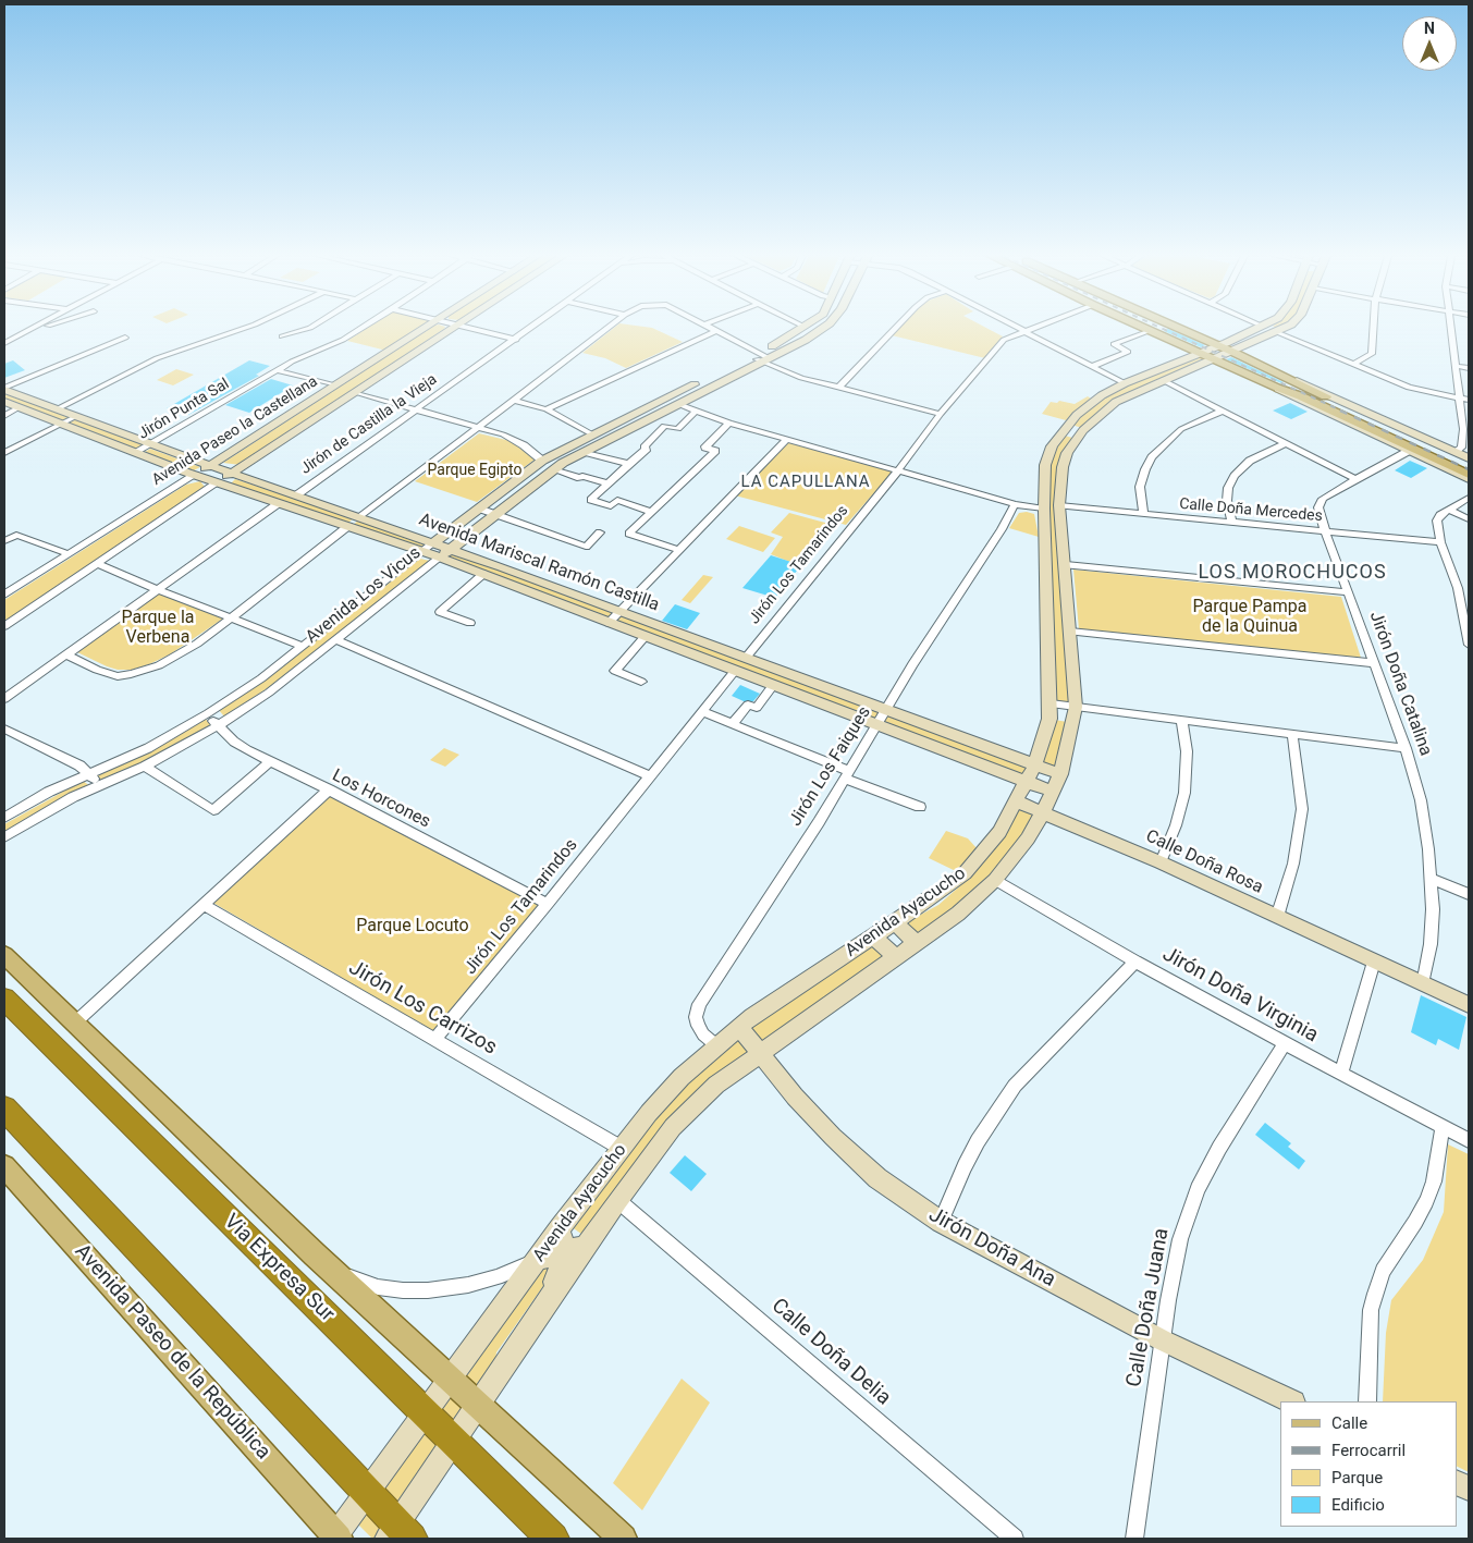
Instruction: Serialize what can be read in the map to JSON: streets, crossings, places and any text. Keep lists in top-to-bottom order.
{
  "streets": {
    "highway": ["Via Expresa Sur"],
    "main road": [
      "Avenida Paseo la Castellana",
      "Avenida Mariscal Ramón Castilla",
      "Avenida Los Vicus",
      "Calle Doña Rosa",
      "Avenida Ayacucho",
      "Jirón Doña Ana",
      "Avenida Paseo de la República"
    ],
    "street": [
      "Jirón Punta Sal",
      "Jirón de Castilla la Vieja",
      "Calle Doña Mercedes",
      "Jirón Los Tamarindos",
      "Jirón Doña Catalina",
      "Jirón Los Faiques",
      "Los Horcones",
      "Jirón Doña Virginia",
      "Jirón Los Carrizos",
      "Calle Doña Juana",
      "Calle Doña Delia"
    ]
  },
  "crossings": [
    ["Jirón Punta Sal", "Avenida Mariscal Ramón Castilla"],
    ["Jirón de Castilla la Vieja", "Avenida Mariscal Ramón Castilla"],
    ["Avenida Paseo la Castellana", "Avenida Mariscal Ramón Castilla"],
    ["Calle Doña Mercedes", "Jirón Doña Catalina"],
    ["Calle Doña Mercedes", "Avenida Ayacucho"],
    ["Avenida Mariscal Ramón Castilla", "Jirón Los Tamarindos"],
    ["Avenida Mariscal Ramón Castilla", "Avenida Los Vicus"],
    ["Avenida Mariscal Ramón Castilla", "Jirón Los Faiques"],
    ["Avenida Mariscal Ramón Castilla", "Avenida Ayacucho"],
    ["Jirón Los Tamarindos", "Los Horcones"],
    ["Jirón Los Tamarindos", "Jirón Los Carrizos"],
    ["Avenida Los Vicus", "Los Horcones"],
    ["Jirón Doña Catalina", "Calle Doña Rosa"],
    ["Jirón Los Faiques", "Avenida Ayacucho"],
    ["Calle Doña Rosa", "Avenida Ayacucho"],
    ["Avenida Ayacucho", "Jirón Doña Virginia"],
    ["Avenida Ayacucho", "Jirón Los Carrizos"],
    ["Avenida Ayacucho", "Jirón Doña Ana"],
    ["Avenida Ayacucho", "Via Expresa Sur"],
    ["Avenida Ayacucho", "Avenida Paseo de la República"],
    ["Avenida Ayacucho", "Calle Doña Delia"],
    ["Jirón Doña Virginia", "Calle Doña Juana"],
    ["Jirón Doña Ana", "Calle Doña Juana"]
  ],
  "districts": ["LA CAPULLANA", "LOS MOROCHUCOS"],
  "parks": [
    "Parque Egipto",
    "Parque Pampa de la Quinua",
    "Parque la Verbena",
    "Parque Locuto"
  ],
  "legend": [
    "Calle",
    "Ferrocarril",
    "Parque",
    "Edificio"
  ],
  "north": "top"
}
